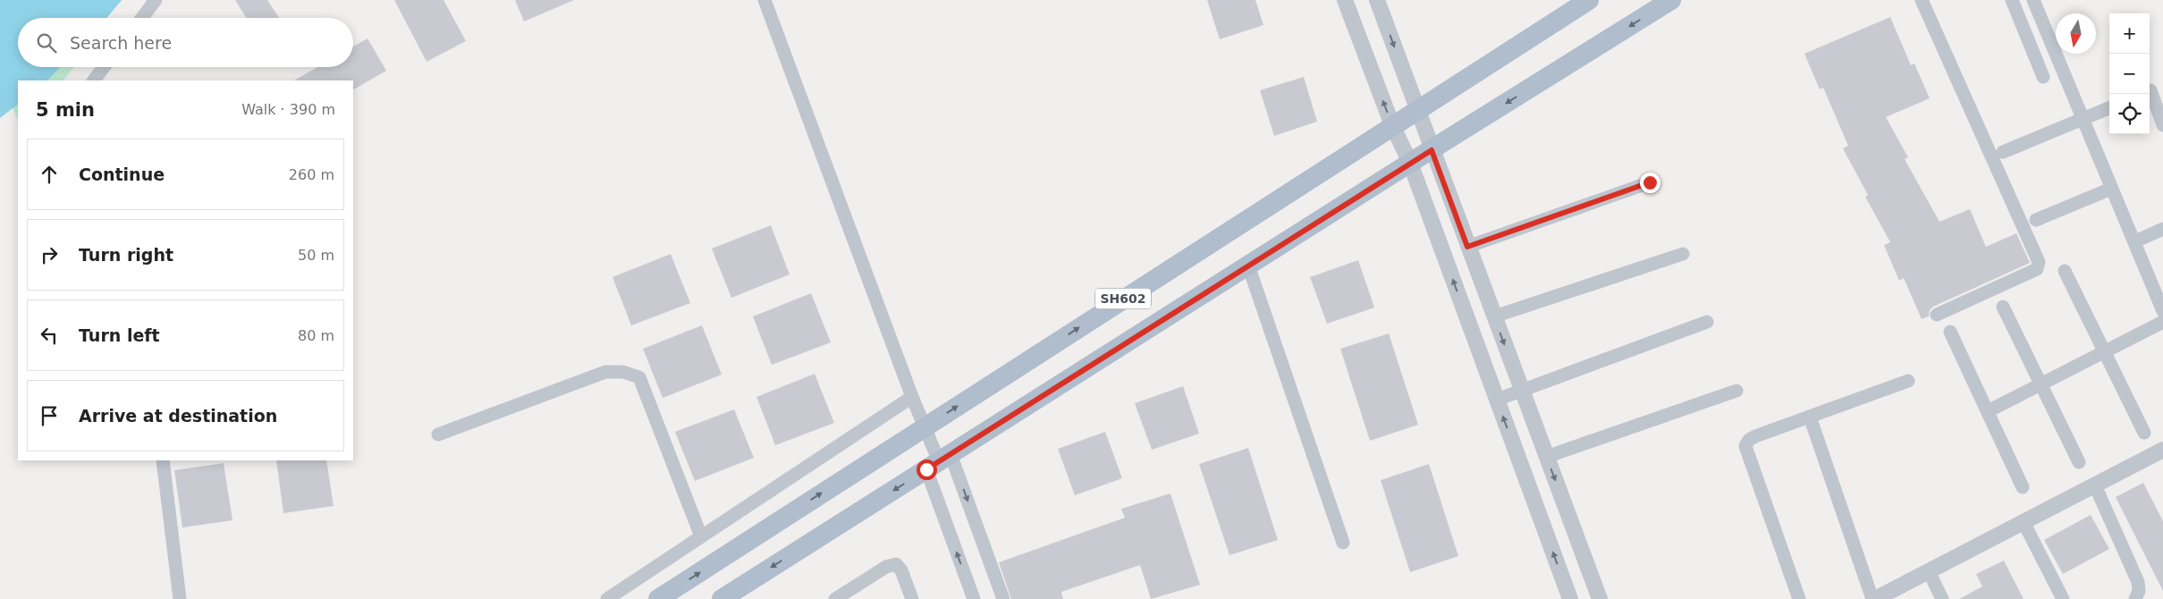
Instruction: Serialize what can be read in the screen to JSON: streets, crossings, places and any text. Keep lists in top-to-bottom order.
{
  "streets": {
    "main road": ["SH602"]
  },
  "north": "bottom",
  "page": {
    "map_buttons": ["+", "−"],
    "search": "Search here",
    "heading": ["5 min", "Walk · 390 m"],
    "list": [
      ["Continue", "260 m"],
      ["Turn right", "50 m"],
      ["Turn left", "80 m"],
      "Arrive at destination"
    ]
  }
}
